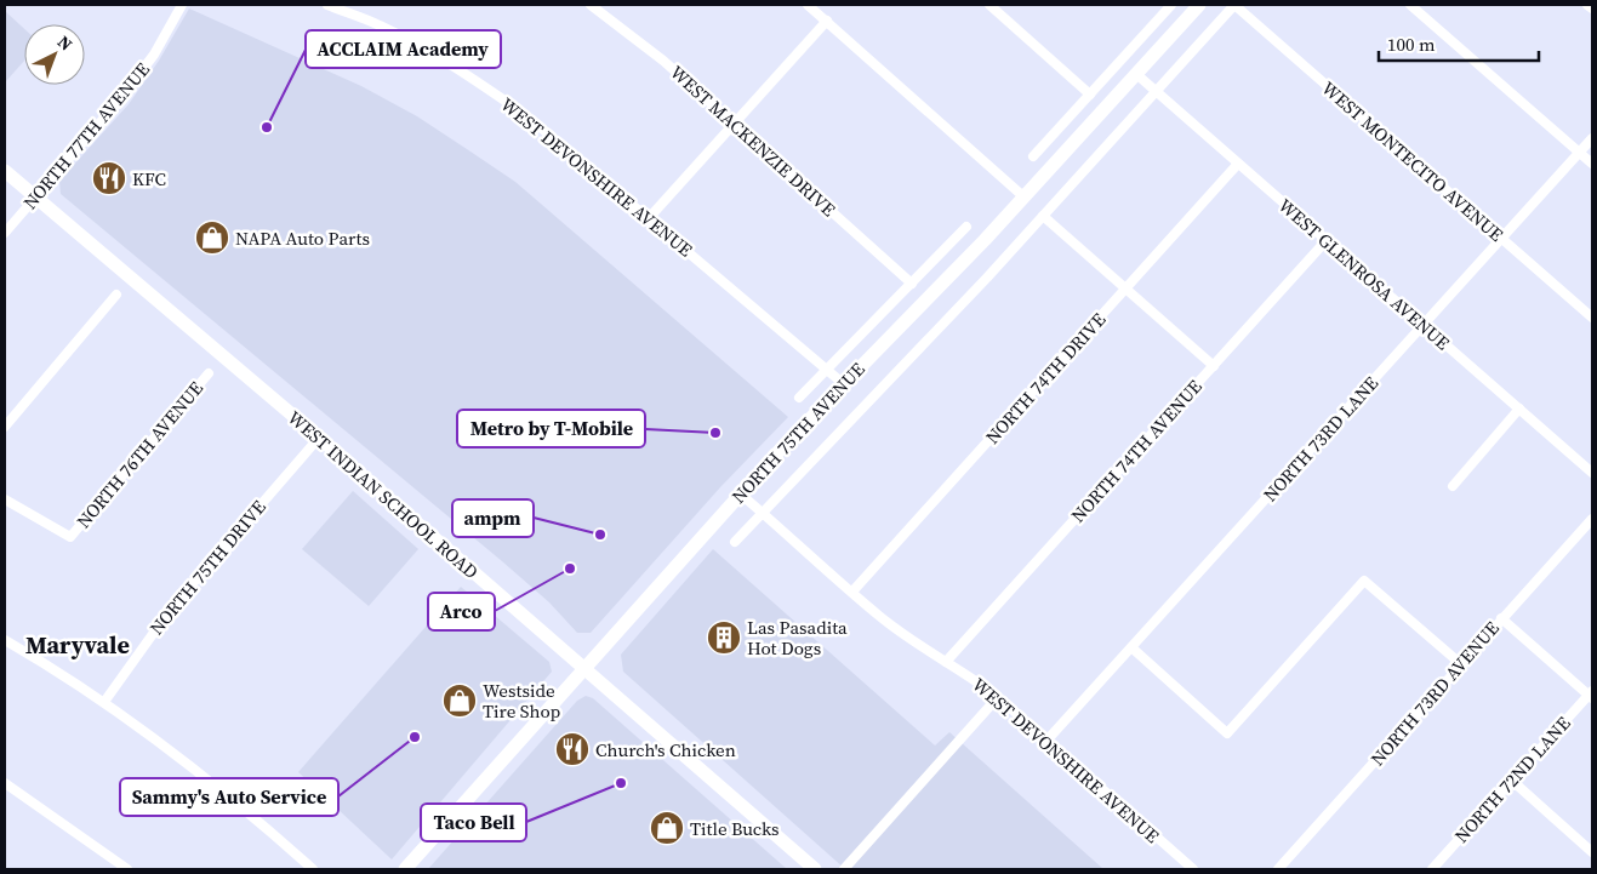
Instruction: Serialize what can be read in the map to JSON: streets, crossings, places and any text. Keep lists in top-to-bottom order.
{
  "streets": {
    "main road": ["NORTH 75TH AVENUE", "WEST INDIAN SCHOOL ROAD"],
    "street": [
      "NORTH 77TH AVENUE",
      "WEST MACKENZIE DRIVE",
      "WEST MONTECITO AVENUE",
      "WEST DEVONSHIRE AVENUE",
      "WEST GLENROSA AVENUE",
      "NORTH 74TH DRIVE",
      "NORTH 73RD LANE",
      "NORTH 74TH AVENUE",
      "NORTH 76TH AVENUE",
      "NORTH 75TH DRIVE",
      "NORTH 73RD AVENUE",
      "NORTH 72ND LANE"
    ]
  },
  "crossings": [
    ["NORTH 77TH AVENUE", "WEST INDIAN SCHOOL ROAD"],
    ["WEST MACKENZIE DRIVE", "NORTH 75TH AVENUE"],
    ["WEST MONTECITO AVENUE", "NORTH 75TH AVENUE"],
    ["WEST MONTECITO AVENUE", "NORTH 73RD LANE"],
    ["WEST DEVONSHIRE AVENUE", "NORTH 74TH DRIVE"],
    ["WEST DEVONSHIRE AVENUE", "NORTH 75TH AVENUE"],
    ["WEST DEVONSHIRE AVENUE", "NORTH 73RD LANE"],
    ["WEST DEVONSHIRE AVENUE", "NORTH 74TH AVENUE"],
    ["WEST GLENROSA AVENUE", "NORTH 74TH DRIVE"],
    ["WEST GLENROSA AVENUE", "NORTH 75TH AVENUE"],
    ["WEST GLENROSA AVENUE", "NORTH 73RD LANE"],
    ["WEST GLENROSA AVENUE", "NORTH 74TH AVENUE"],
    ["NORTH 75TH AVENUE", "WEST INDIAN SCHOOL ROAD"],
    ["WEST INDIAN SCHOOL ROAD", "NORTH 75TH DRIVE"]
  ],
  "districts": ["Maryvale"],
  "places": {
    "other": [
      "ACCLAIM Academy",
      "Metro by T-Mobile",
      "ampm",
      "Arco",
      "Sammy's Auto Service",
      "Taco Bell"
    ],
    "restaurant": ["KFC", "Church's Chicken"],
    "shop": ["NAPA Auto Parts", "Westside Tire Shop", "Title Bucks"],
    "building": ["Las Pasadita Hot Dogs"]
  },
  "scale_bar": "100 m",
  "north": "top right"
}
